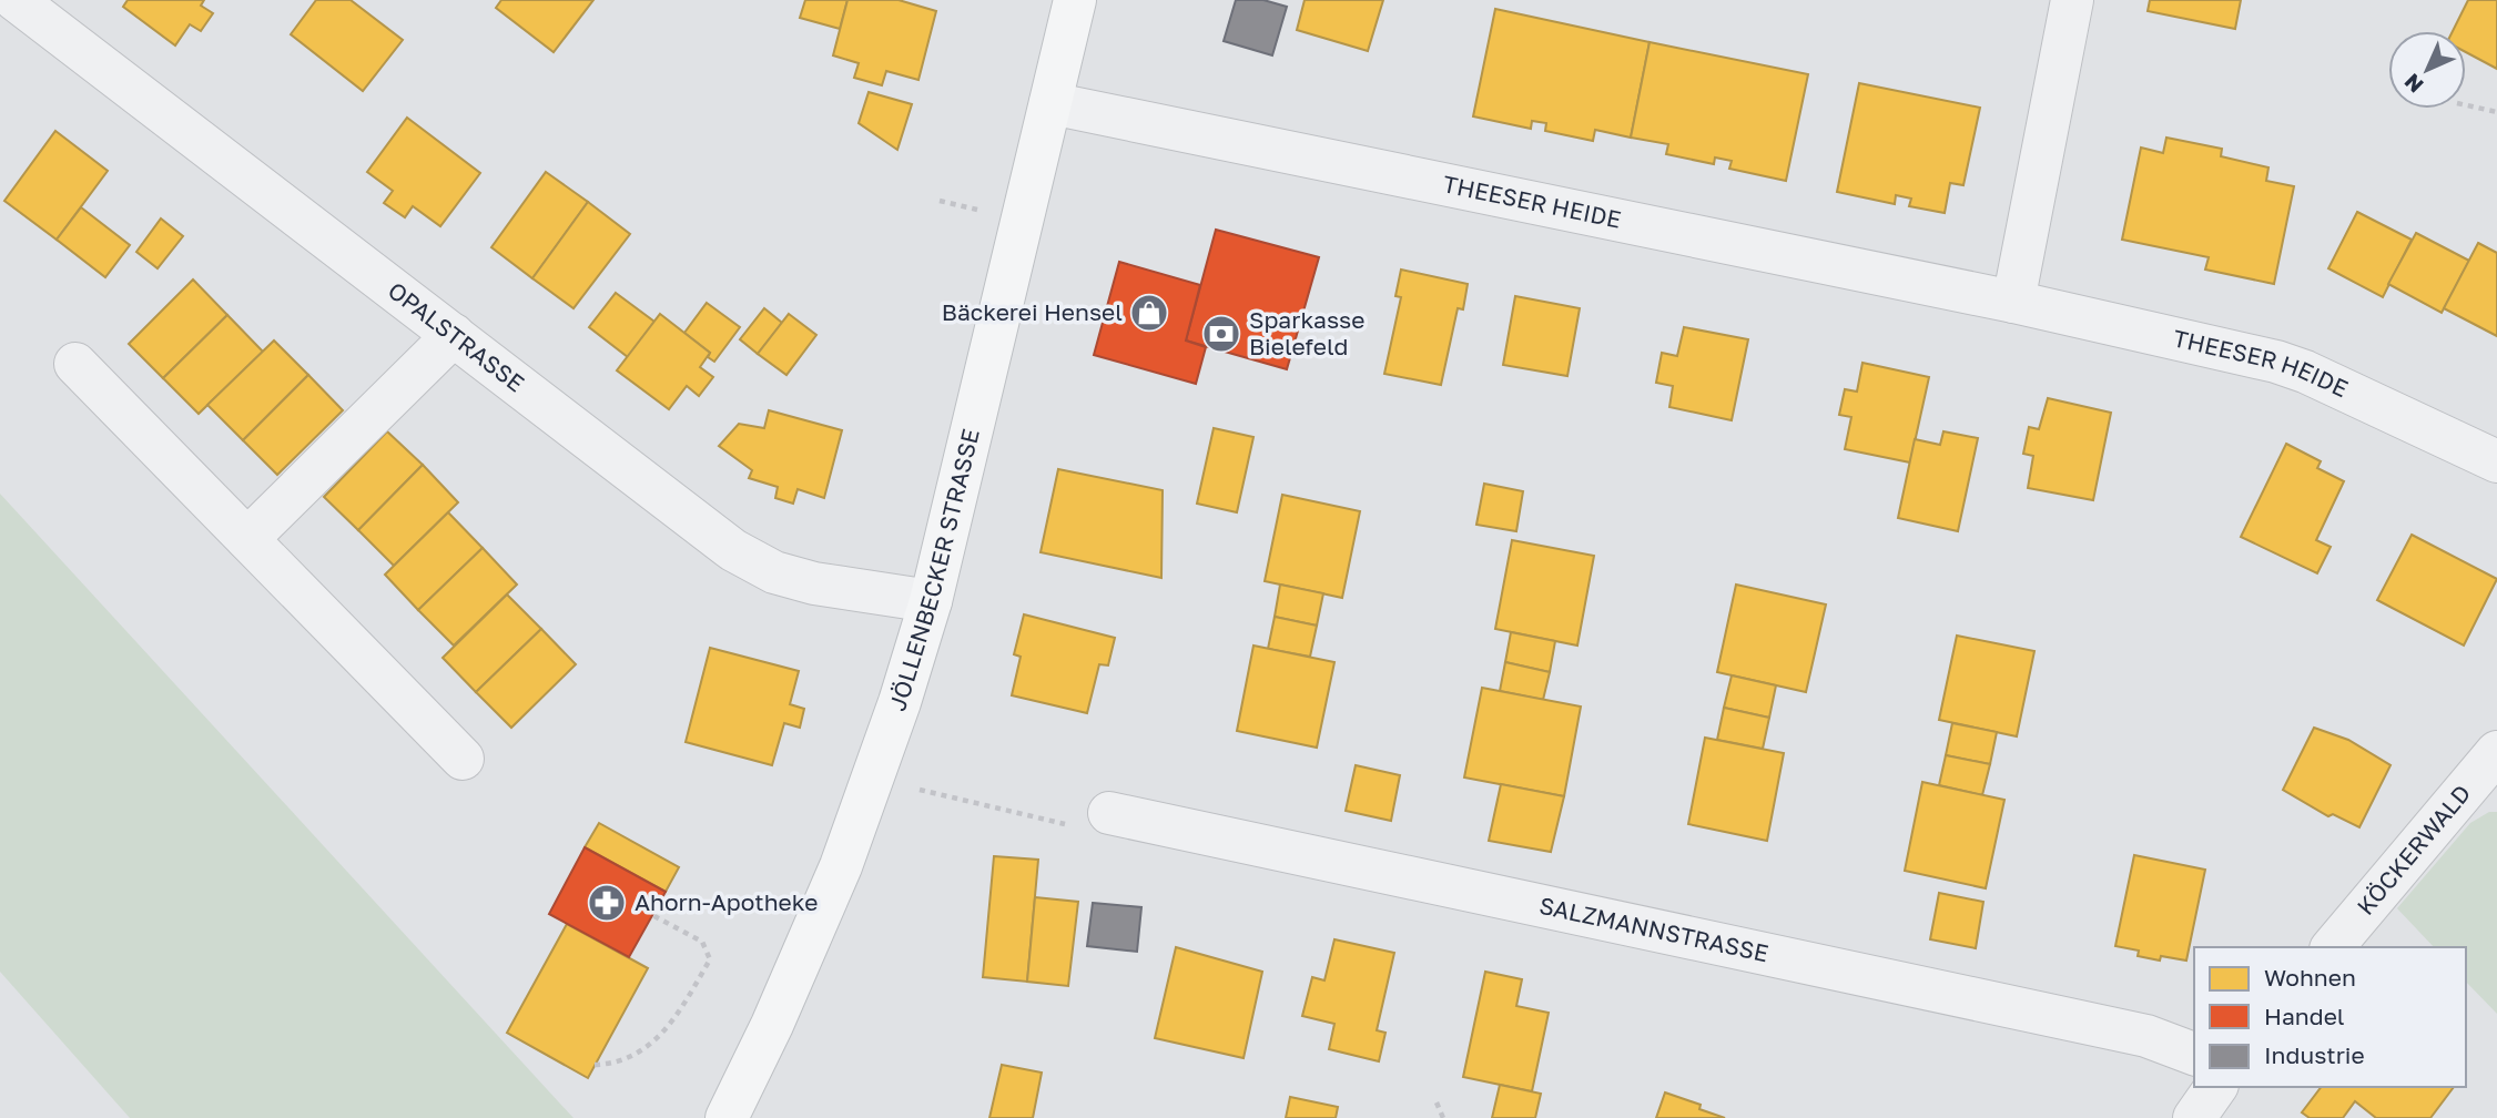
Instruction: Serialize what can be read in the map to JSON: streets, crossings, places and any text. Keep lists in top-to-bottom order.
{
  "streets": {
    "main road": ["JÖLLENBECKER STRASSE"],
    "street": [
      "THEESER HEIDE",
      "OPALSTRASSE",
      "KÖCKERWALD",
      "SALZMANNSTRASSE"
    ]
  },
  "crossings": [
    ["THEESER HEIDE", "JÖLLENBECKER STRASSE"],
    ["OPALSTRASSE", "JÖLLENBECKER STRASSE"]
  ],
  "places": {
    "shop": ["Bäckerei Hensel"],
    "bank": ["Sparkasse Bielefeld"],
    "pharmacy": ["Ahorn-Apotheke"]
  },
  "legend": ["Wohnen", "Handel", "Industrie"],
  "north": "bottom left"
}
